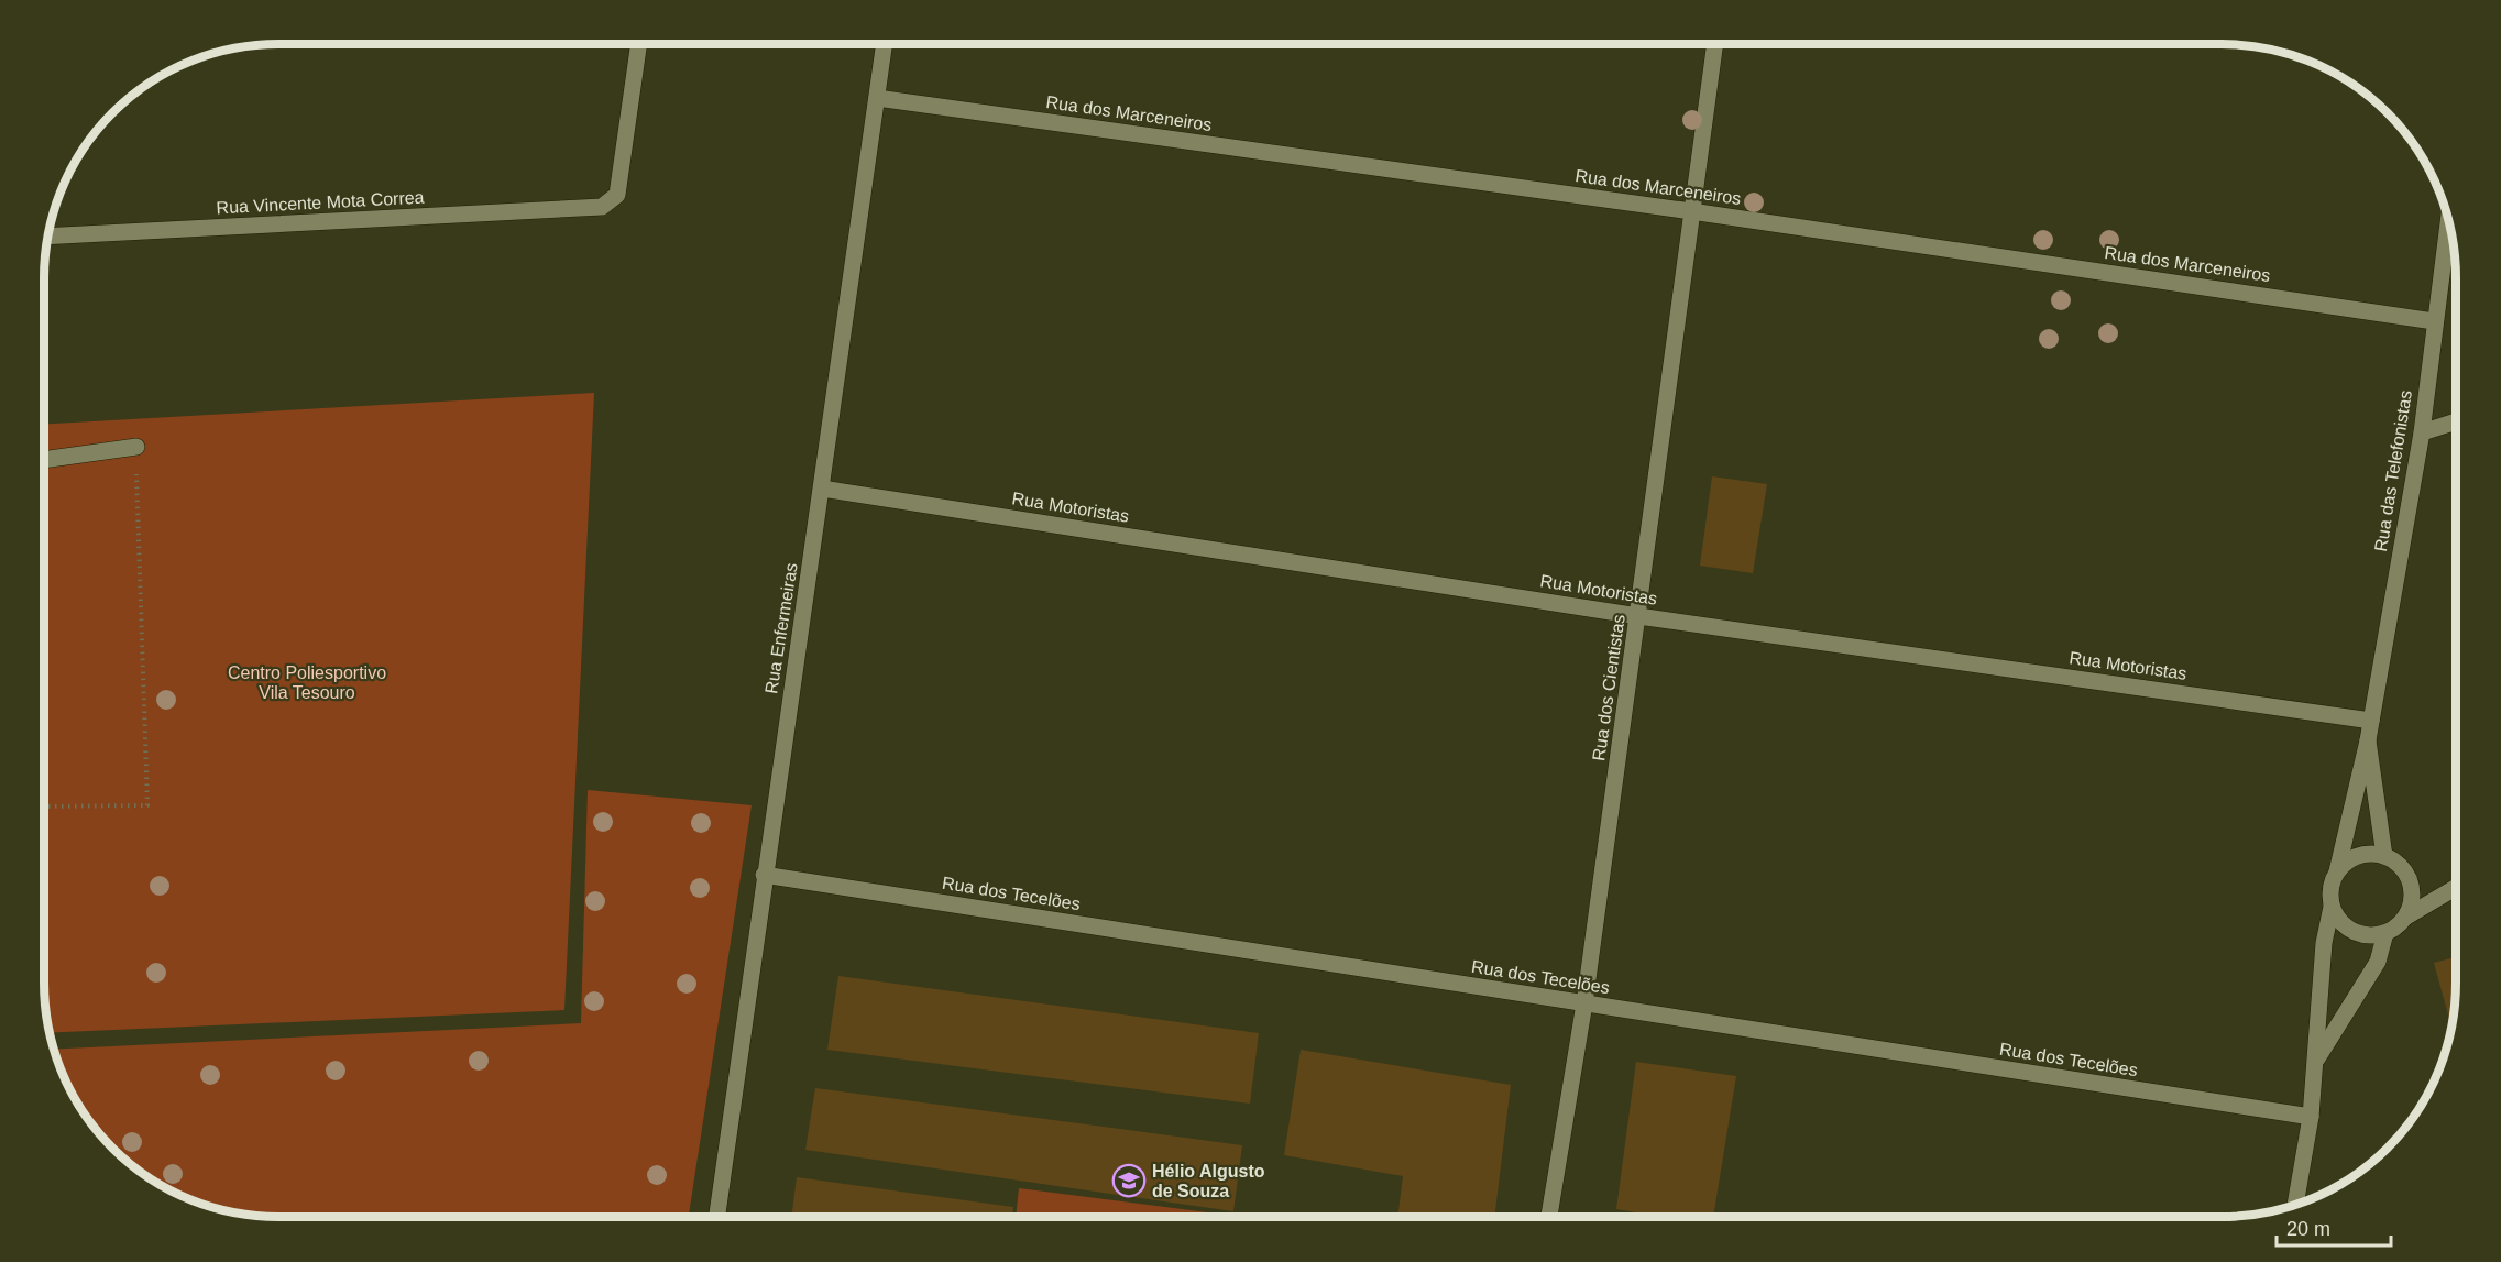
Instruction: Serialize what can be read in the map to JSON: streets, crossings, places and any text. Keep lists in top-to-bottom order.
{
  "streets": {
    "street": [
      "Rua dos Marceneiros",
      "Rua Vincente Mota Correa",
      "Rua das Telefonistas",
      "Rua Motoristas",
      "Rua Enfermeiras",
      "Rua dos Cientistas",
      "Rua dos Tecelões"
    ]
  },
  "crossings": [
    ["Rua dos Marceneiros", "Rua das Telefonistas"],
    ["Rua dos Marceneiros", "Rua Enfermeiras"],
    ["Rua dos Marceneiros", "Rua dos Cientistas"],
    ["Rua das Telefonistas", "Rua Motoristas"],
    ["Rua Motoristas", "Rua Enfermeiras"],
    ["Rua Motoristas", "Rua dos Cientistas"],
    ["Rua Enfermeiras", "Rua dos Tecelões"],
    ["Rua dos Cientistas", "Rua dos Tecelões"]
  ],
  "parks": ["Centro Poliesportivo Vila Tesouro"],
  "places": {
    "school or university": ["Hélio Algusto de Souza"]
  },
  "scale_bar": "20 m"
}
